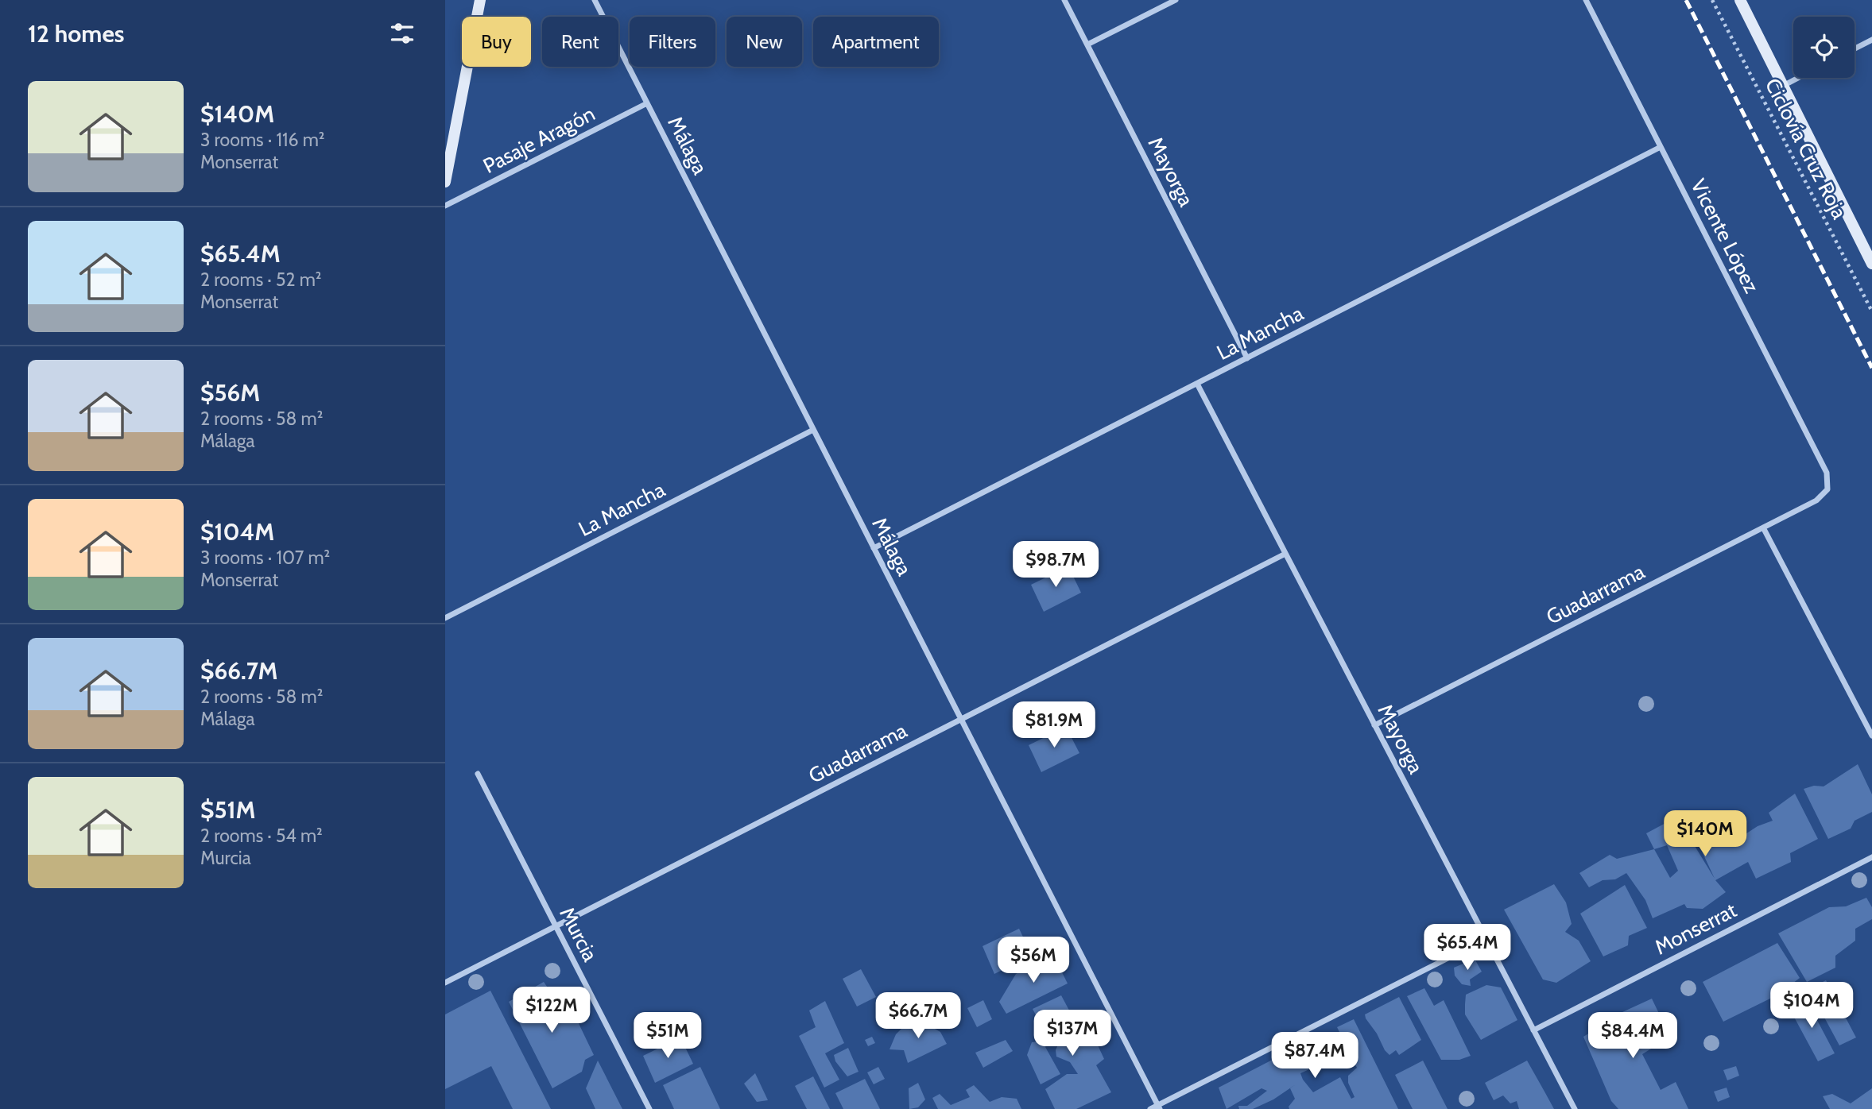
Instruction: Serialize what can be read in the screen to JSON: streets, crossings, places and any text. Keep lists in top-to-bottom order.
{
  "streets": {
    "street": [
      "Pasaje Aragón",
      "Málaga",
      "Mayorga",
      "Vicente López",
      "La Mancha",
      "Guadarrama",
      "Monserrat",
      "Murcia"
    ],
    "path": ["Ciclovía Cruz Roja"]
  },
  "crossings": [
    ["Pasaje Aragón", "Málaga"],
    ["Málaga", "La Mancha"],
    ["Málaga", "Guadarrama"],
    ["Mayorga", "La Mancha"],
    ["Mayorga", "Guadarrama"],
    ["Mayorga", "Monserrat"],
    ["Vicente López", "La Mancha"],
    ["Vicente López", "Guadarrama"],
    ["Guadarrama", "Murcia"]
  ],
  "page": {
    "heading": "12 homes",
    "chip": [
      "Buy",
      "Rent",
      "Filters",
      "New",
      "Apartment"
    ],
    "list": [
      {
        "name": "$140M",
        "note": "3 rooms · 116 m² · Monserrat"
      },
      {
        "name": "$65.4M",
        "note": "2 rooms · 52 m² · Monserrat"
      },
      {
        "name": "$56M",
        "note": "2 rooms · 58 m² · Málaga"
      },
      {
        "name": "$104M",
        "note": "3 rooms · 107 m² · Monserrat"
      },
      {
        "name": "$66.7M",
        "note": "2 rooms · 58 m² · Málaga"
      },
      {
        "name": "$51M",
        "note": "2 rooms · 54 m² · Murcia"
      }
    ],
    "price": [
      "$98.7M",
      "$81.9M",
      "$140M",
      "$65.4M",
      "$56M",
      "$104M",
      "$122M",
      "$66.7M",
      "$137M",
      "$51M",
      "$84.4M",
      "$87.4M"
    ]
  }
}
